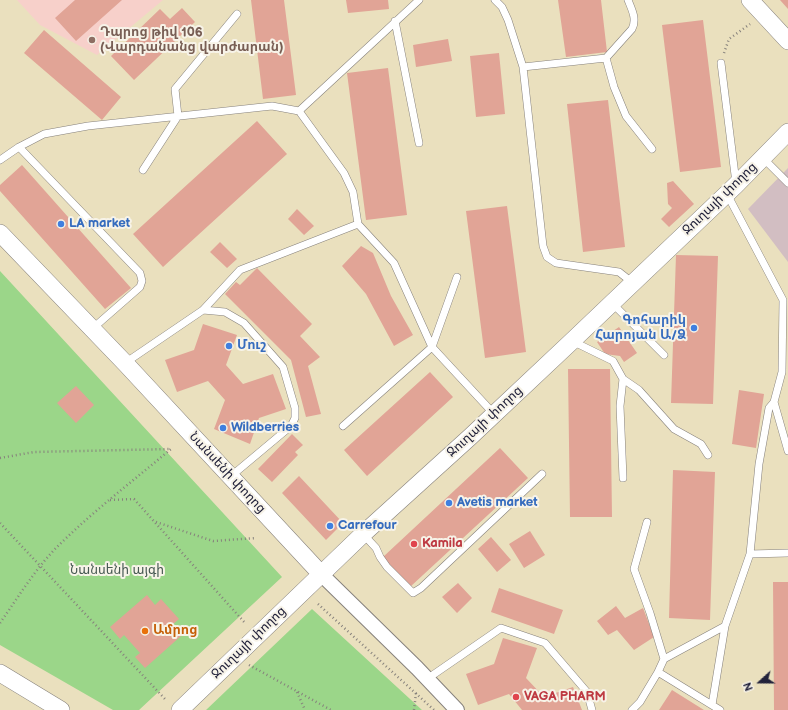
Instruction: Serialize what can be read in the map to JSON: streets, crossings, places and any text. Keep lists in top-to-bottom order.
{
  "streets": {
    "street": ["Ջուղայի փողոց", "Նանսենի փողոց"]
  },
  "crossings": [
    ["Ջուղայի փողոց", "Նանսենի փողոց"]
  ],
  "parks": ["Նանսենի այգի"],
  "places": [
    "Դպրոց թիվ 106 (Վարդանանց վարժարան)",
    "LA market",
    "Գոհարիկ Հարոյան Ա/Ձ",
    "Մուշ",
    "Wildberries",
    "Avetis market",
    "Carrefour",
    "Kamila",
    "Ամրոց",
    "VAGA PHARM"
  ],
  "north": "left"
}
